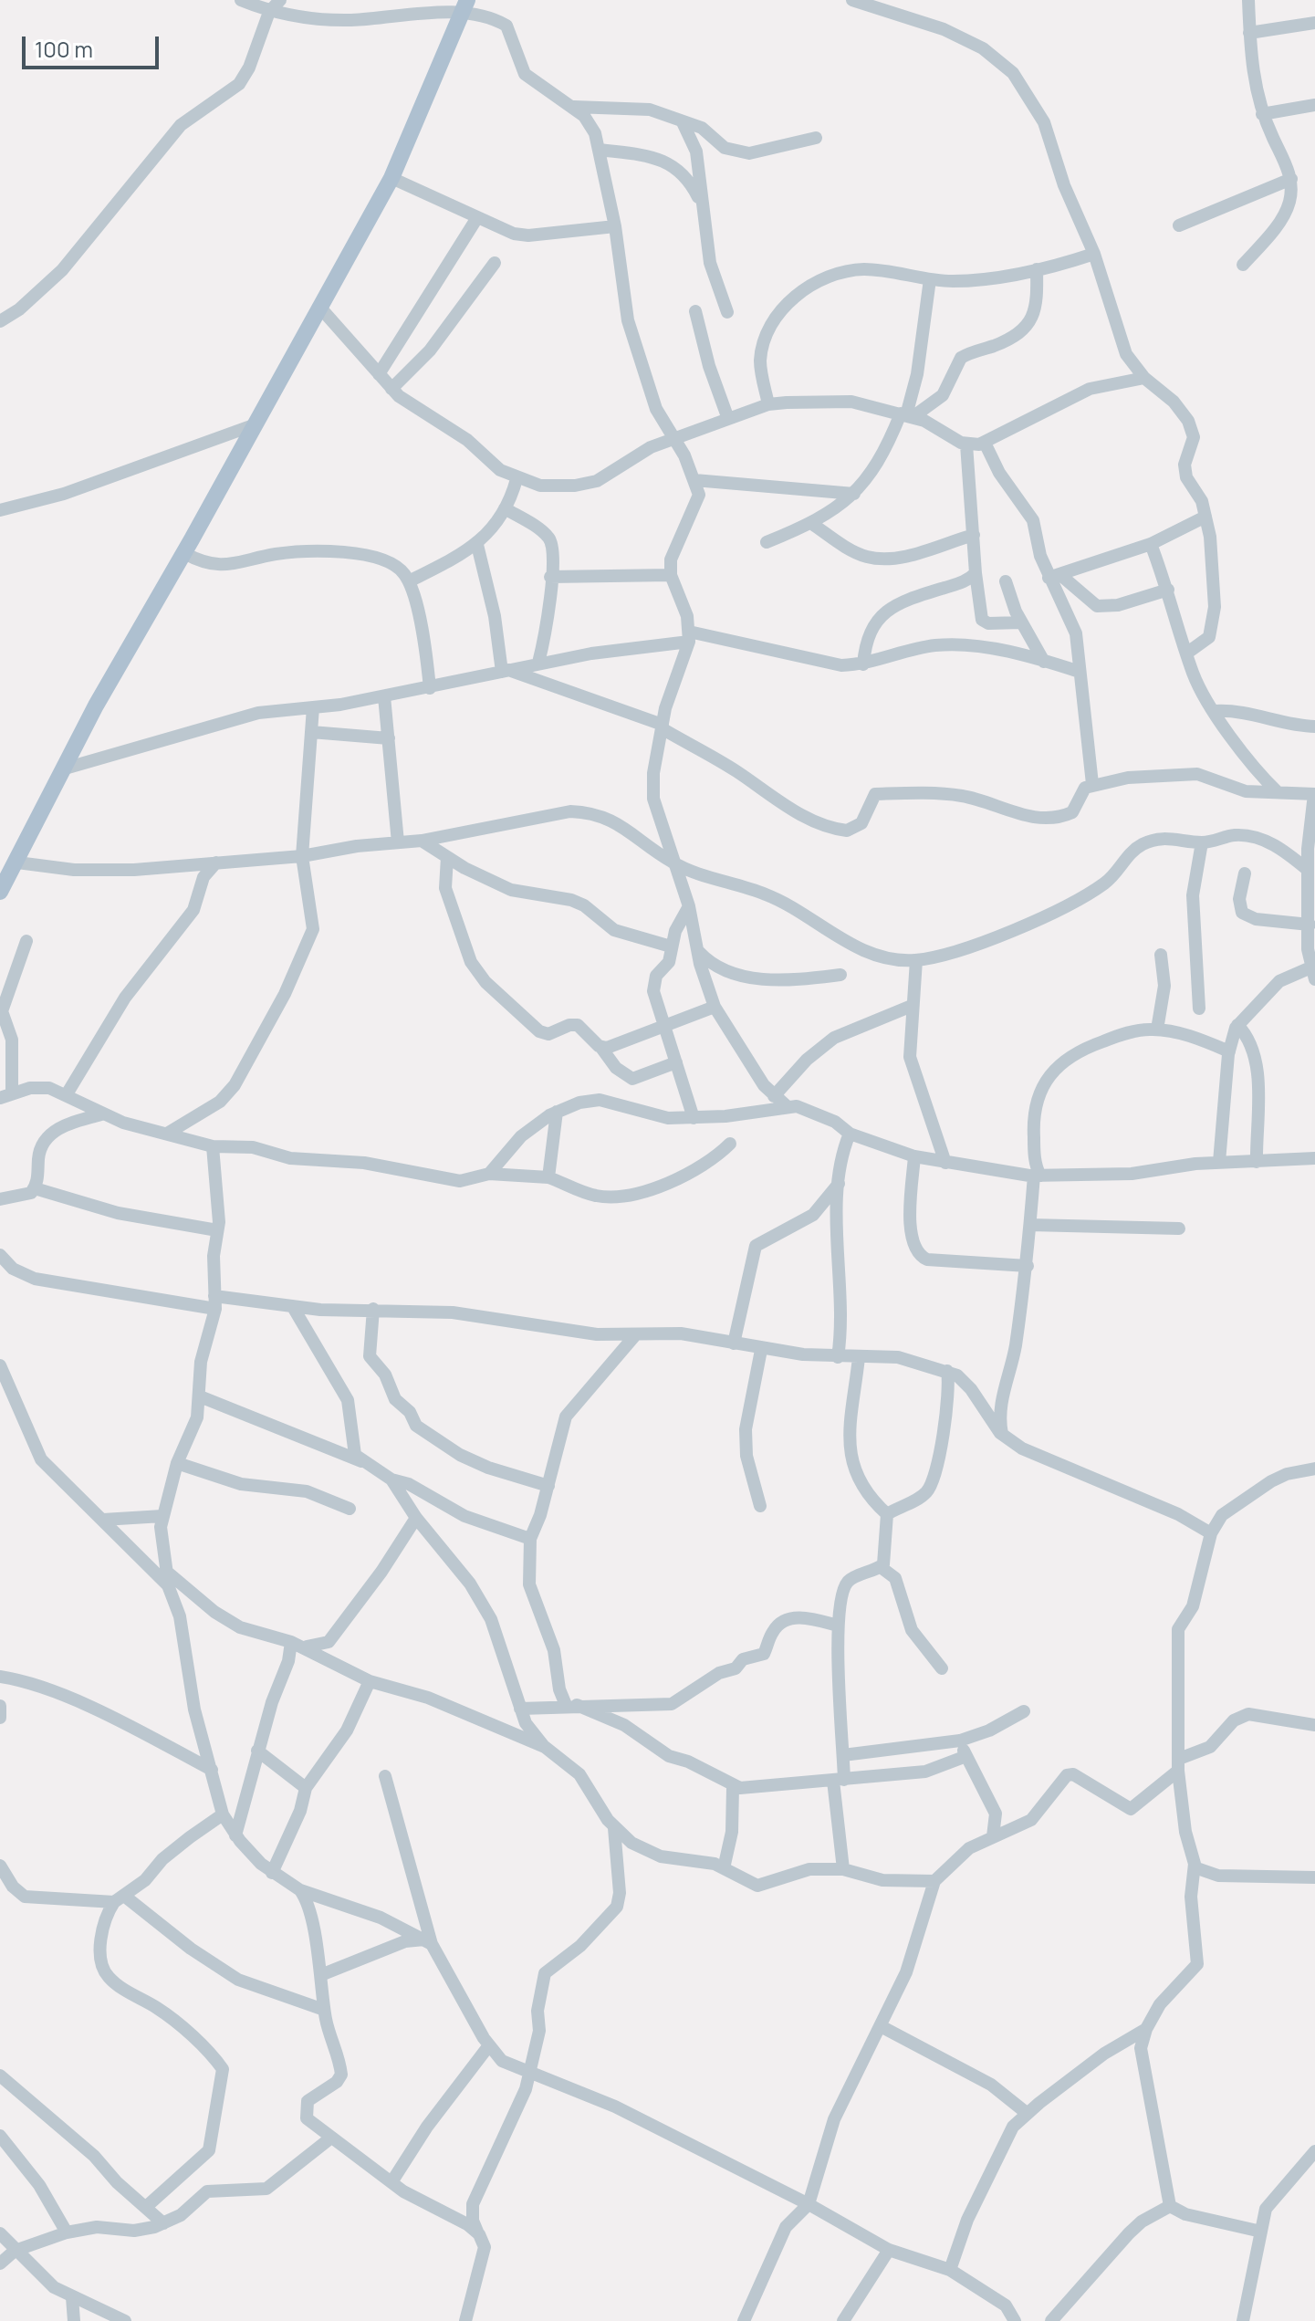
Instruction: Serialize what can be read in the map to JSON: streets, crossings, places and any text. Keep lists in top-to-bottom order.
{
  "scale_bar": "100 m"
}
